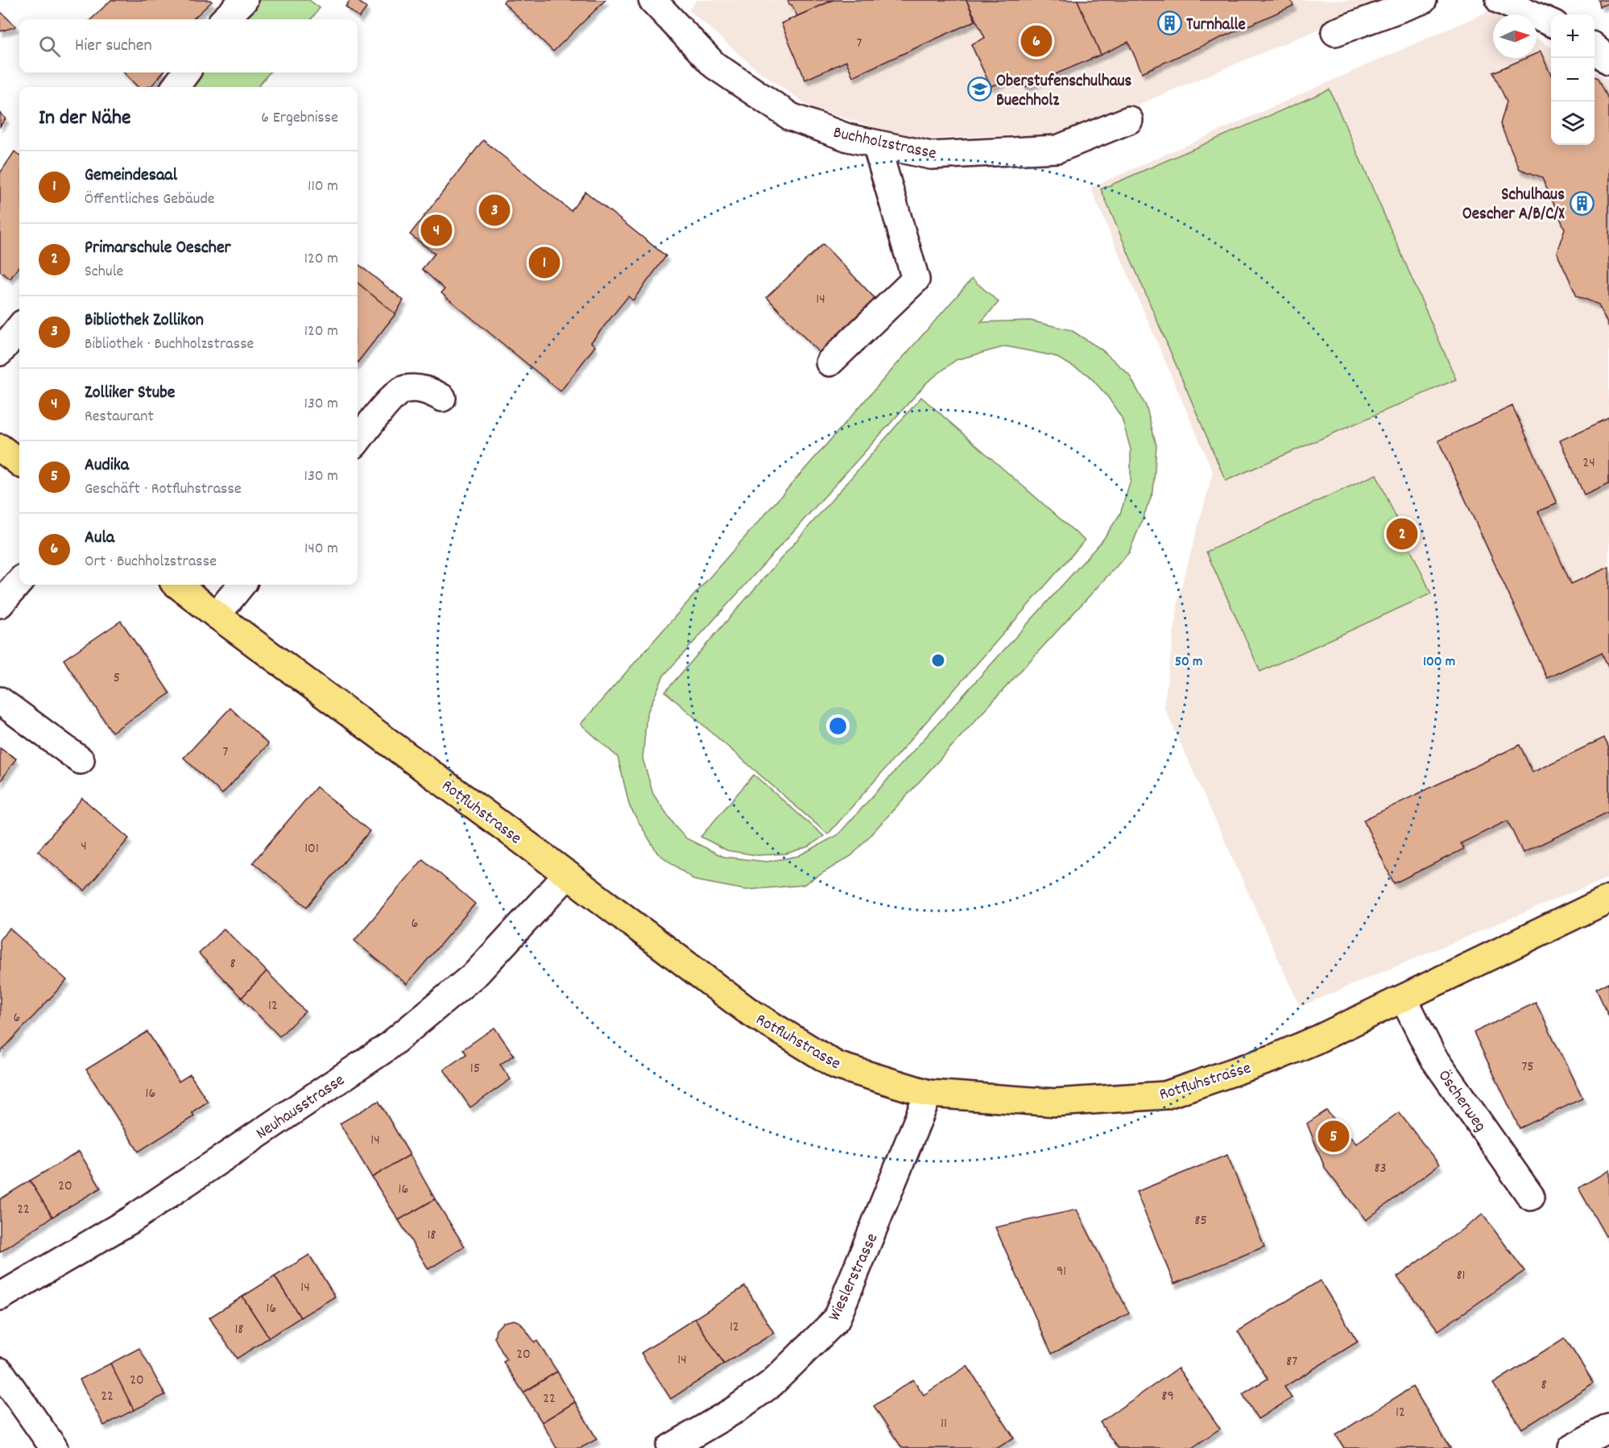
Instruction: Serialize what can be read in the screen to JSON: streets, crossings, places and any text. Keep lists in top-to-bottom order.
{
  "streets": {
    "main road": ["Rotfluhstrasse"],
    "street": [
      "Buchholzstrasse",
      "Öscherweg",
      "Neuhausstrasse",
      "Wieslerstrasse"
    ]
  },
  "crossings": [
    ["Rotfluhstrasse", "Öscherweg"],
    ["Rotfluhstrasse", "Neuhausstrasse"],
    ["Rotfluhstrasse", "Wieslerstrasse"]
  ],
  "places": {
    "building": ["Turnhalle", "Schulhaus Oescher A/B/C/X"],
    "school or university": ["Oberstufenschulhaus Buechholz"]
  },
  "house_numbers": [
    "7",
    "14",
    "24",
    "5",
    "7",
    "4",
    "101",
    "6",
    "8",
    "12",
    "6",
    "75",
    "15",
    "16",
    "14",
    "83",
    "20",
    "16",
    "22",
    "85",
    "18",
    "91",
    "81",
    "14",
    "16",
    "12",
    "18",
    "20",
    "14",
    "87",
    "20",
    "8",
    "22",
    "89",
    "22",
    "12",
    "11"
  ],
  "north": "right",
  "page": {
    "map_buttons": ["+", "−"],
    "search": "Hier suchen",
    "pins": [
      "6",
      "3",
      "4",
      "1",
      "2",
      "5"
    ],
    "heading": ["In der Nähe", "6 Ergebnisse"],
    "list": [
      {
        "mark": "1",
        "name": "Gemeindesaal",
        "note": "Öffentliches Gebäude",
        "value": "110 m"
      },
      {
        "mark": "2",
        "name": "Primarschule Oescher",
        "note": "Schule",
        "value": "120 m"
      },
      {
        "mark": "3",
        "name": "Bibliothek Zollikon",
        "note": "Bibliothek · Buchholzstrasse",
        "value": "120 m"
      },
      {
        "mark": "4",
        "name": "Zolliker Stube",
        "note": "Restaurant",
        "value": "130 m"
      },
      {
        "mark": "5",
        "name": "Audika",
        "note": "Geschäft · Rotfluhstrasse",
        "value": "130 m"
      },
      {
        "mark": "6",
        "name": "Aula",
        "note": "Ort · Buchholzstrasse",
        "value": "140 m"
      }
    ]
  },
  "rings": ["50 m", "100 m"]
}
